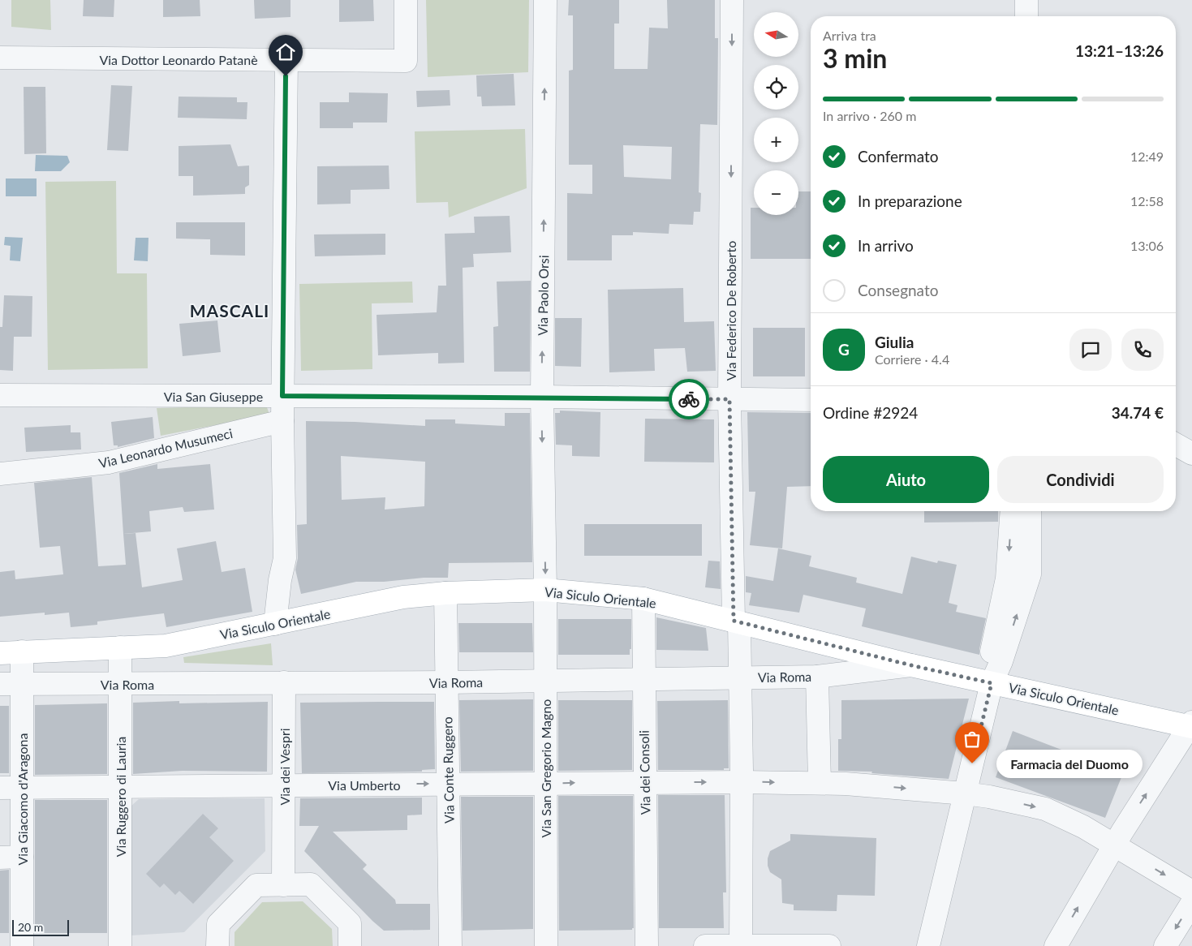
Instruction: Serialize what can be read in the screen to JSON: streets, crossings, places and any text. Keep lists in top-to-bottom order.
{
  "streets": {
    "main road": ["Via Siculo Orientale"],
    "street": [
      "Via Dottor Leonardo Patanè",
      "Via Paolo Orsi",
      "Via Federico De Roberto",
      "Via San Giuseppe",
      "Via Leonardo Musumeci",
      "Via Roma",
      "Via dei Vespri",
      "Via San Gregorio Magno",
      "Via Conte Ruggero",
      "Via dei Consoli",
      "Via Umberto",
      "Via Ruggero di Lauria",
      "Via Giacomo d'Aragona"
    ]
  },
  "crossings": [
    ["Via Paolo Orsi", "Via San Giuseppe"],
    ["Via Paolo Orsi", "Via Siculo Orientale"],
    ["Via Paolo Orsi", "Via San Gregorio Magno"],
    ["Via Federico De Roberto", "Via San Giuseppe"],
    ["Via Federico De Roberto", "Via Siculo Orientale"],
    ["Via Federico De Roberto", "Via Roma"],
    ["Via Federico De Roberto", "Via Umberto"],
    ["Via Siculo Orientale", "Via Roma"],
    ["Via Siculo Orientale", "Via San Gregorio Magno"],
    ["Via Siculo Orientale", "Via Conte Ruggero"],
    ["Via Siculo Orientale", "Via dei Consoli"],
    ["Via Siculo Orientale", "Via Ruggero di Lauria"],
    ["Via Siculo Orientale", "Via Giacomo d'Aragona"],
    ["Via Roma", "Via dei Vespri"],
    ["Via Roma", "Via San Gregorio Magno"],
    ["Via Roma", "Via Conte Ruggero"],
    ["Via Roma", "Via dei Consoli"],
    ["Via Roma", "Via Ruggero di Lauria"],
    ["Via Roma", "Via Giacomo d'Aragona"],
    ["Via dei Vespri", "Via Umberto"],
    ["Via San Gregorio Magno", "Via Umberto"],
    ["Via Conte Ruggero", "Via Umberto"],
    ["Via dei Consoli", "Via Umberto"],
    ["Via Umberto", "Via Ruggero di Lauria"],
    ["Via Umberto", "Via Giacomo d'Aragona"]
  ],
  "one_way": ["Via Federico De Roberto", "Via Umberto"],
  "districts": ["MASCALI"],
  "places": ["Farmacia del Duomo"],
  "scale_bar": "20 m",
  "north": "left",
  "page": {
    "map_buttons": ["+", "−"],
    "heading": ["3 min", "Arriva tra", "13:21–13:26"],
    "panel": [
      "Giulia",
      "Corriere · 4.4",
      "Ordine #2924",
      "34.74 €"
    ],
    "bar": "In arrivo · 260 m",
    "list": [
      ["Confermato", "12:49"],
      ["In preparazione", "12:58"],
      ["In arrivo", "13:06"],
      "Consegnato"
    ],
    "round": "G",
    "buttons": ["Aiuto", "Condividi"],
    "bubble": "Farmacia del Duomo",
    "scale": "20 m"
  }
}
